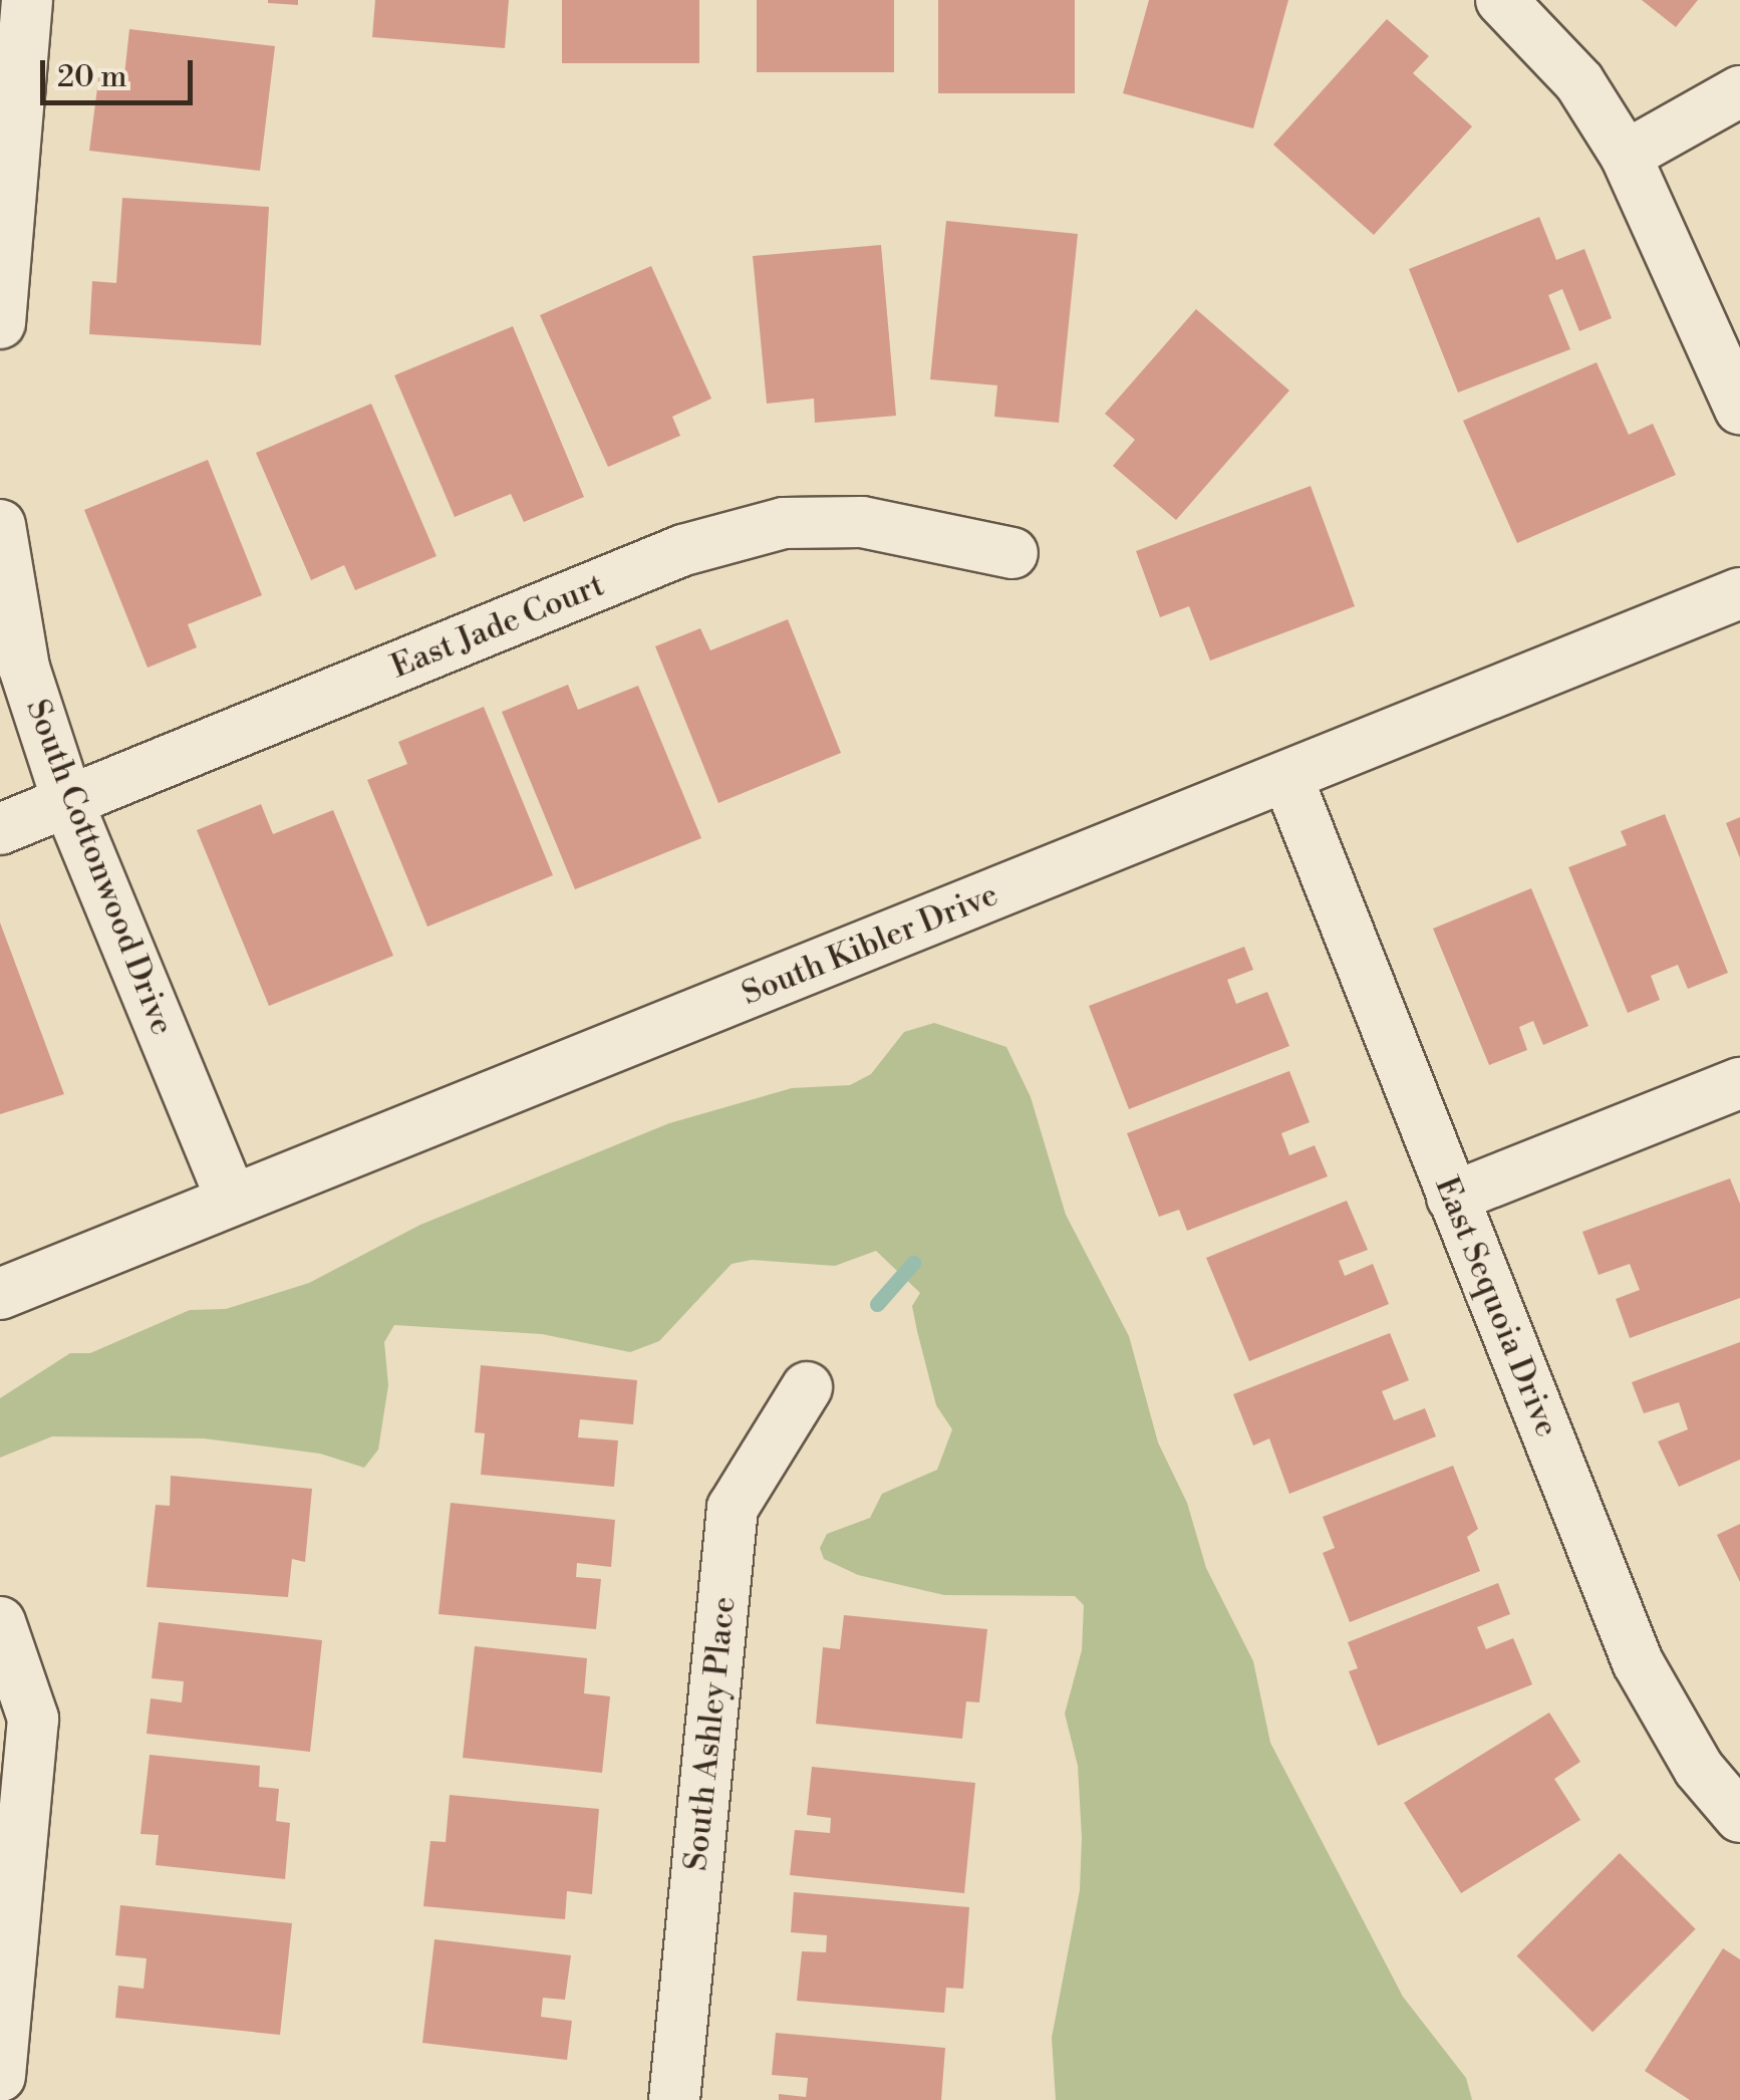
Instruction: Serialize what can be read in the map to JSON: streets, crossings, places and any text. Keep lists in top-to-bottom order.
{
  "streets": {
    "street": [
      "East Jade Court",
      "South Cottonwood Drive",
      "South Kibler Drive",
      "East Sequoia Drive",
      "South Ashley Place"
    ]
  },
  "crossings": [
    ["East Jade Court", "South Cottonwood Drive"],
    ["South Cottonwood Drive", "South Kibler Drive"],
    ["South Kibler Drive", "East Sequoia Drive"]
  ],
  "scale_bar": "20 m"
}
